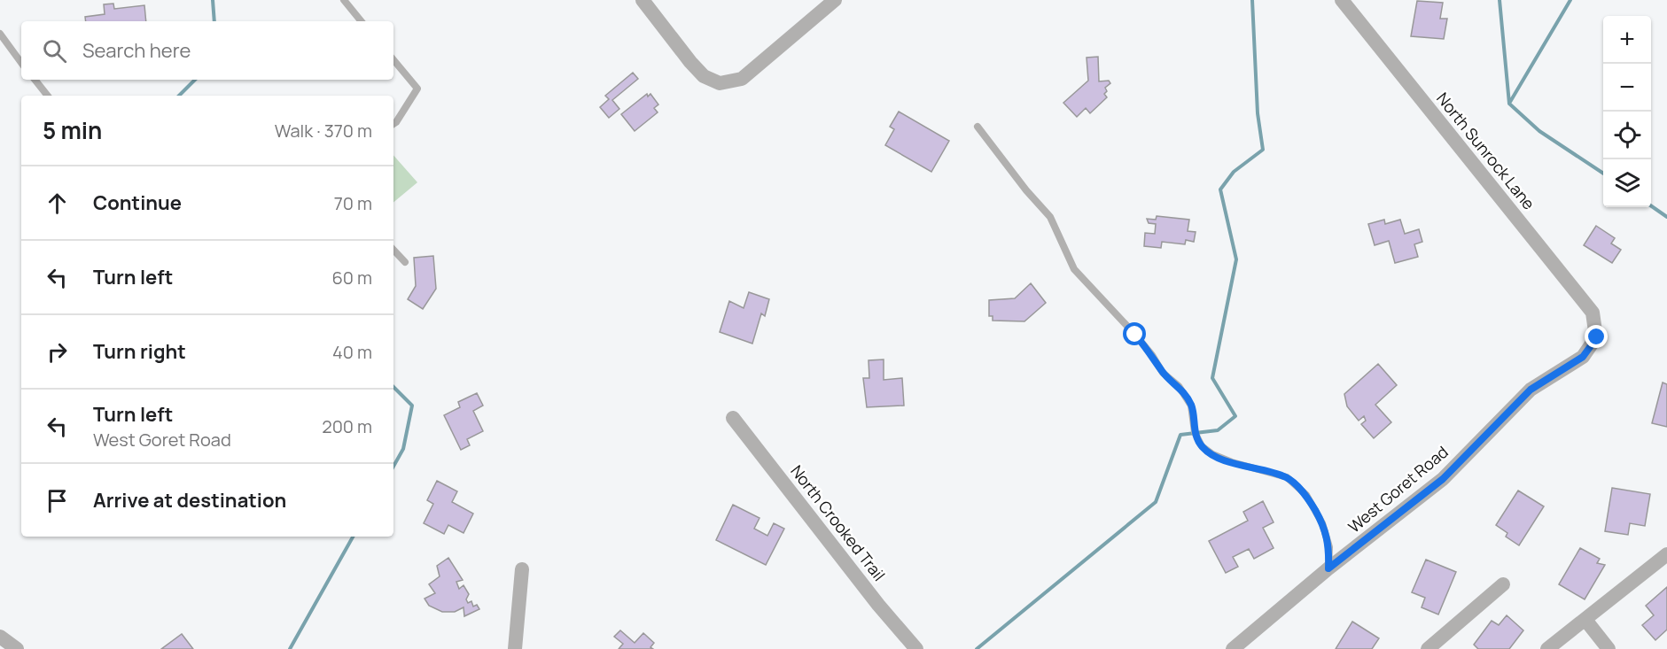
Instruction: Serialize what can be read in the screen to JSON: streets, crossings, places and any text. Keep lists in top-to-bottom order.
{
  "streets": {
    "street": ["North Sunrock Lane", "West Goret Road", "North Crooked Trail"]
  },
  "crossings": [
    ["North Sunrock Lane", "West Goret Road"]
  ],
  "page": {
    "map_buttons": ["+", "−"],
    "search": "Search here",
    "heading": ["5 min", "Walk · 370 m"],
    "list": [
      ["Continue", "70 m"],
      ["Turn left", "60 m"],
      ["Turn right", "40 m"],
      ["Turn left", "West Goret Road", "200 m"],
      "Arrive at destination"
    ]
  }
}
